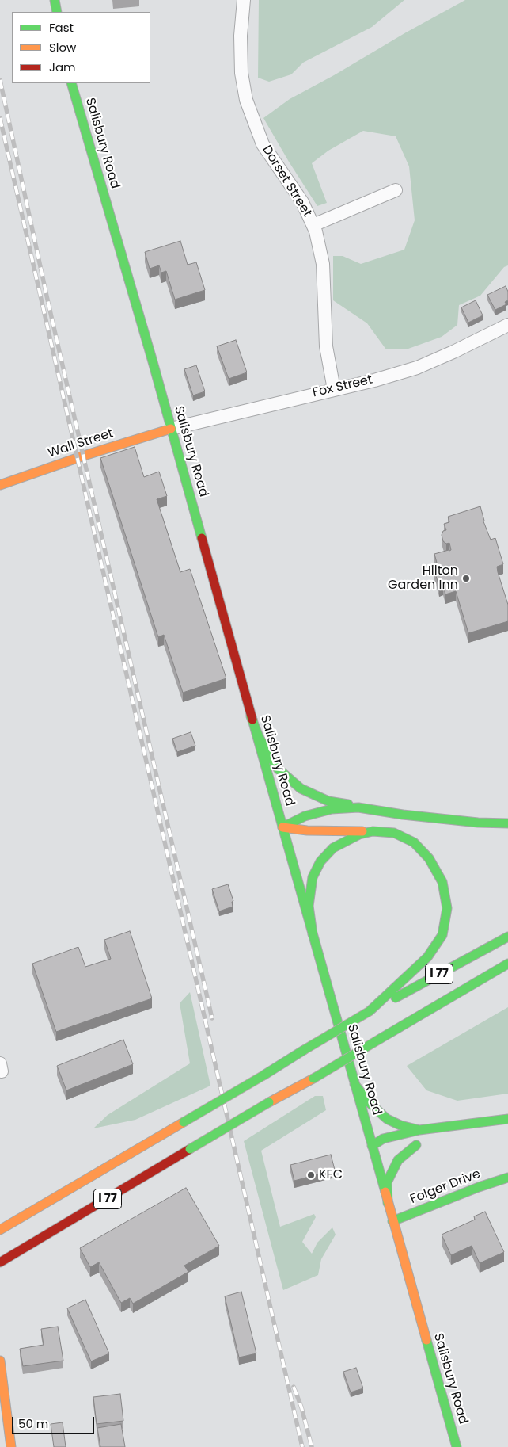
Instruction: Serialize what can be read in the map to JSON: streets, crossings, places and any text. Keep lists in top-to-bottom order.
{
  "streets": {
    "main road": [
      "Salisbury Road",
      "Wall Street",
      "I 77",
      "Folger Drive"
    ],
    "street": ["Dorset Street", "Fox Street"]
  },
  "crossings": [
    ["Salisbury Road", "Fox Street"],
    ["Salisbury Road", "Wall Street"],
    ["Salisbury Road", "Folger Drive"],
    ["Dorset Street", "Fox Street"],
    ["Fox Street", "Wall Street"]
  ],
  "places": ["Hilton Garden Inn", "KFC"],
  "legend": ["Fast", "Slow", "Jam"],
  "scale_bar": "50 m"
}
